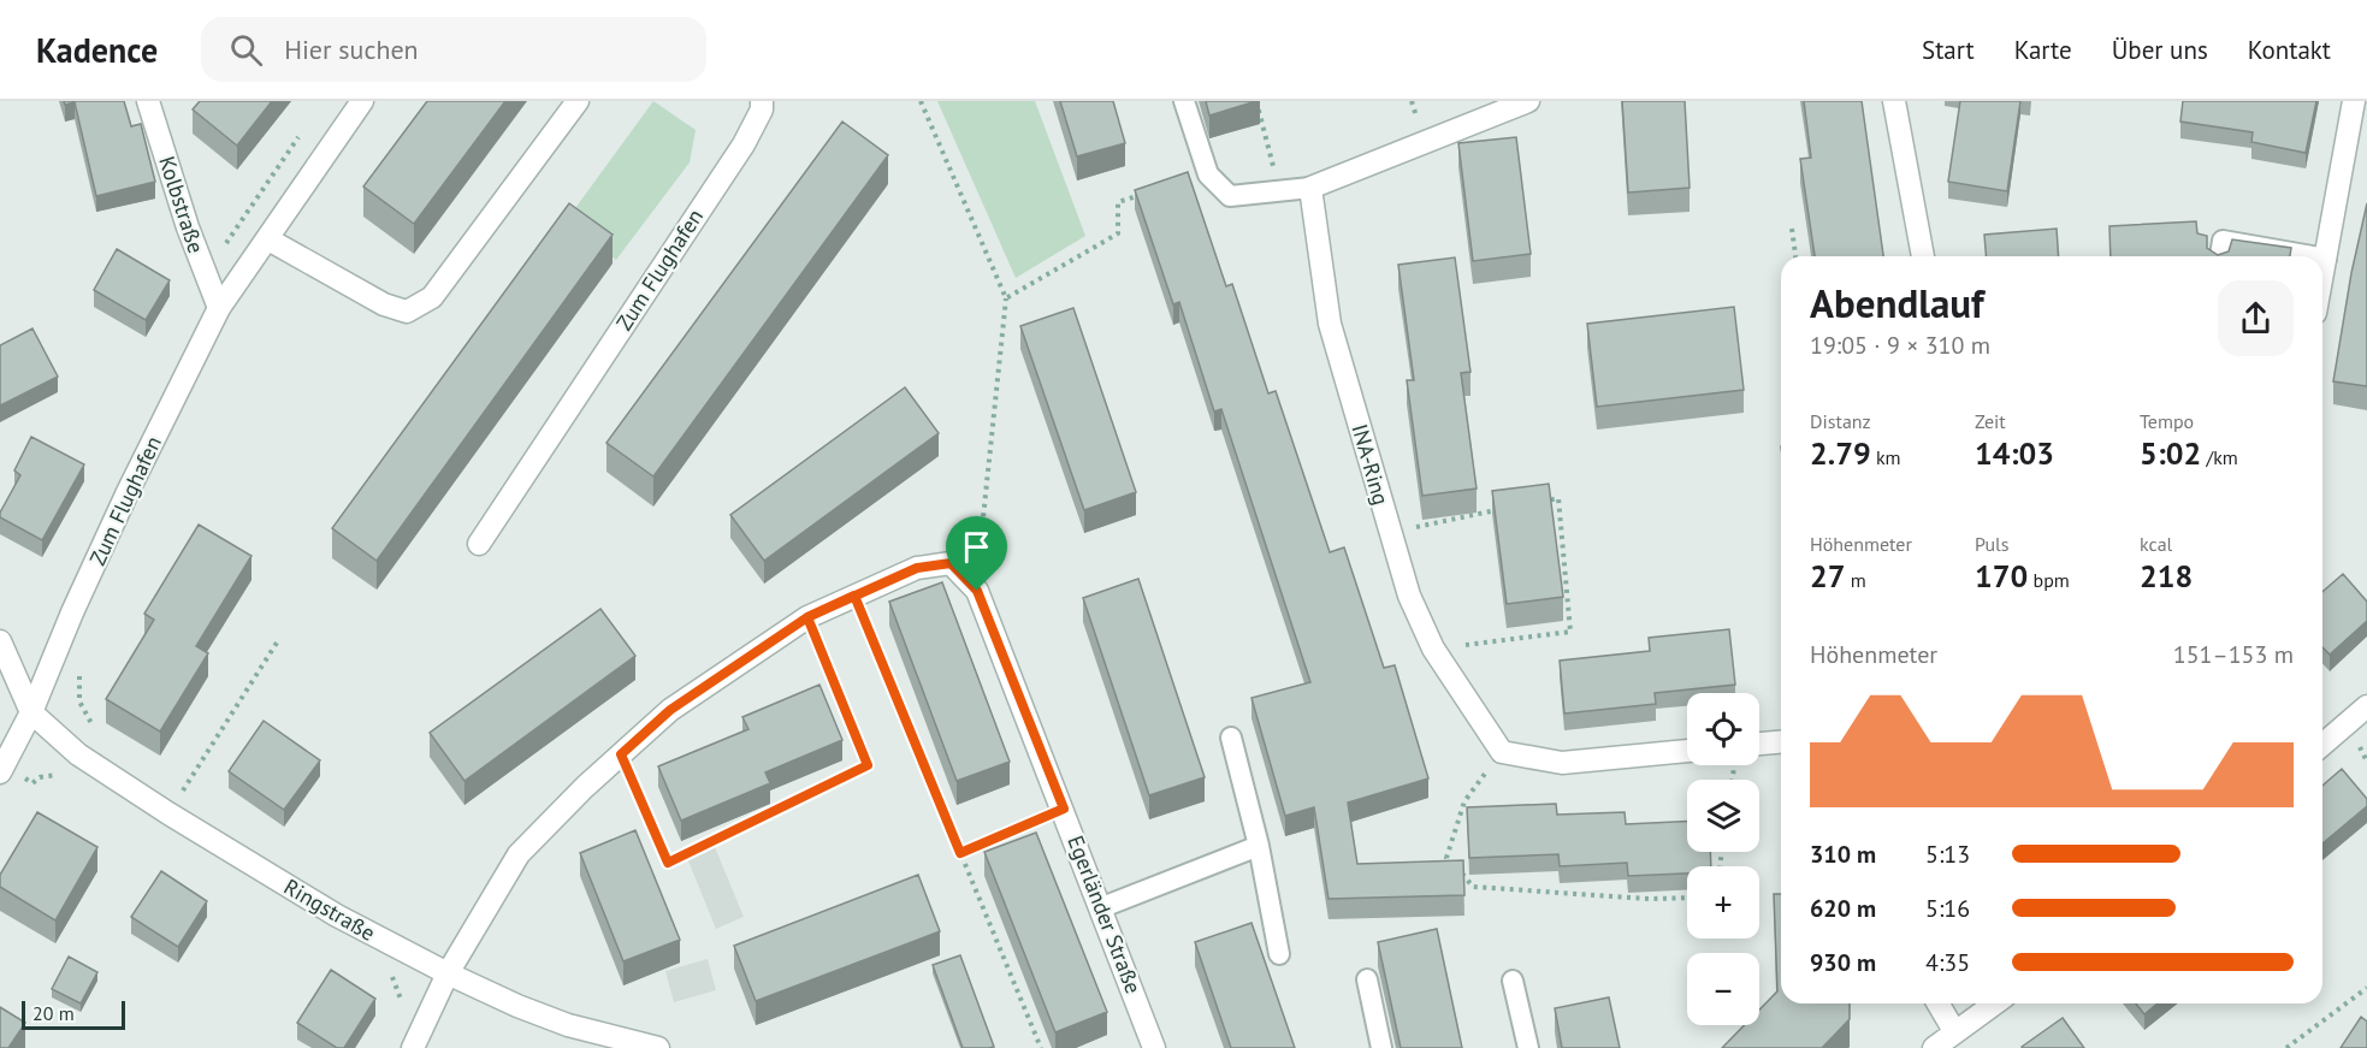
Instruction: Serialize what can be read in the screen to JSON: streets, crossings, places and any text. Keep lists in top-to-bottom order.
{
  "streets": {
    "street": [
      "Kolbstraße",
      "Zum Flughafen",
      "INA-Ring",
      "Ringstraße",
      "Egerländer Straße"
    ]
  },
  "crossings": [
    ["Kolbstraße", "Zum Flughafen"],
    ["Zum Flughafen", "Ringstraße"],
    ["Ringstraße", "Egerländer Straße"]
  ],
  "scale_bar": "20 m",
  "page": {
    "header": "Kadence",
    "search": "Hier suchen",
    "nav": [
      "Start",
      "Karte",
      "Über uns",
      "Kontakt"
    ],
    "heading": ["Abendlauf", "19:05 · 9 × 310 m"],
    "stats": [
      ["Distanz", "2.79 km"],
      ["Zeit", "14:03"],
      ["Tempo", "5:02 /km"],
      ["Höhenmeter", "27 m"],
      ["Puls", "170 bpm"],
      ["kcal", "218"]
    ],
    "chart": ["Höhenmeter", "151–153 m"],
    "map_buttons": ["+", "−"],
    "list": [
      {
        "name": "310 m",
        "note": "5:13"
      },
      {
        "name": "620 m",
        "note": "5:16"
      },
      {
        "name": "930 m",
        "note": "4:35"
      }
    ],
    "scale": "20 m"
  }
}
